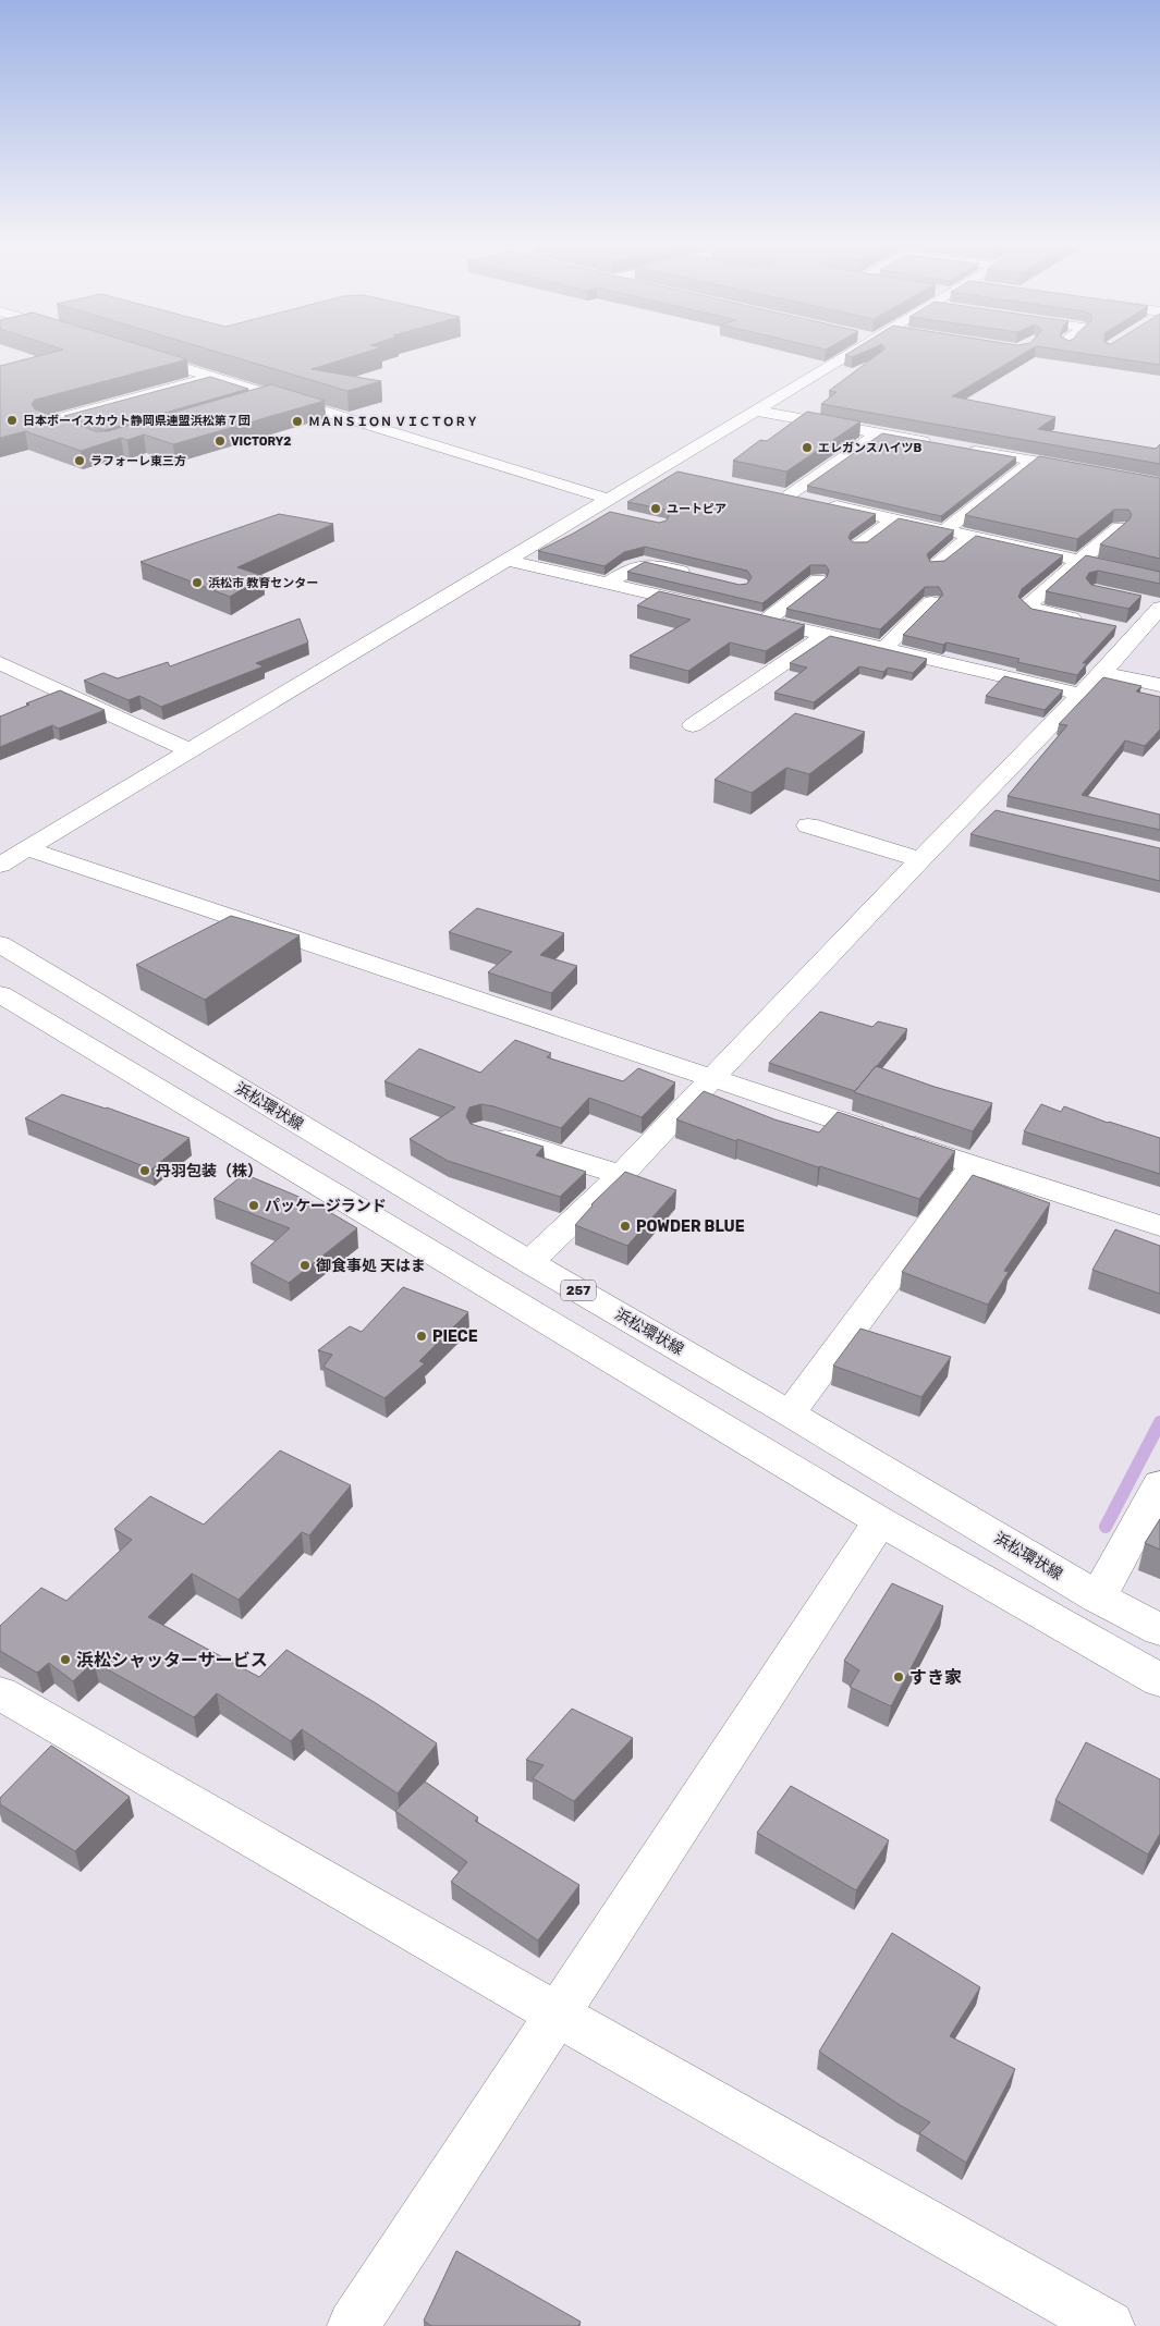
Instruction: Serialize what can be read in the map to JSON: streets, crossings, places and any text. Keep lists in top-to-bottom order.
{
  "streets": {
    "main road": ["浜松環状線", "257"]
  },
  "places": [
    "日本ボーイスカウト静岡県連盟浜松第７団",
    "ＭＡＮＳＩＯＮ ＶＩＣＴＯＲＹ",
    "VICTORY2",
    "エレガンスハイツB",
    "ラフォーレ東三方",
    "ユートピア",
    "浜松市 教育センター",
    "丹羽包装（株）",
    "パッケージランド",
    "POWDER BLUE",
    "御食事処 天はま",
    "PIECE",
    "浜松シャッターサービス",
    "すき家"
  ]
}
